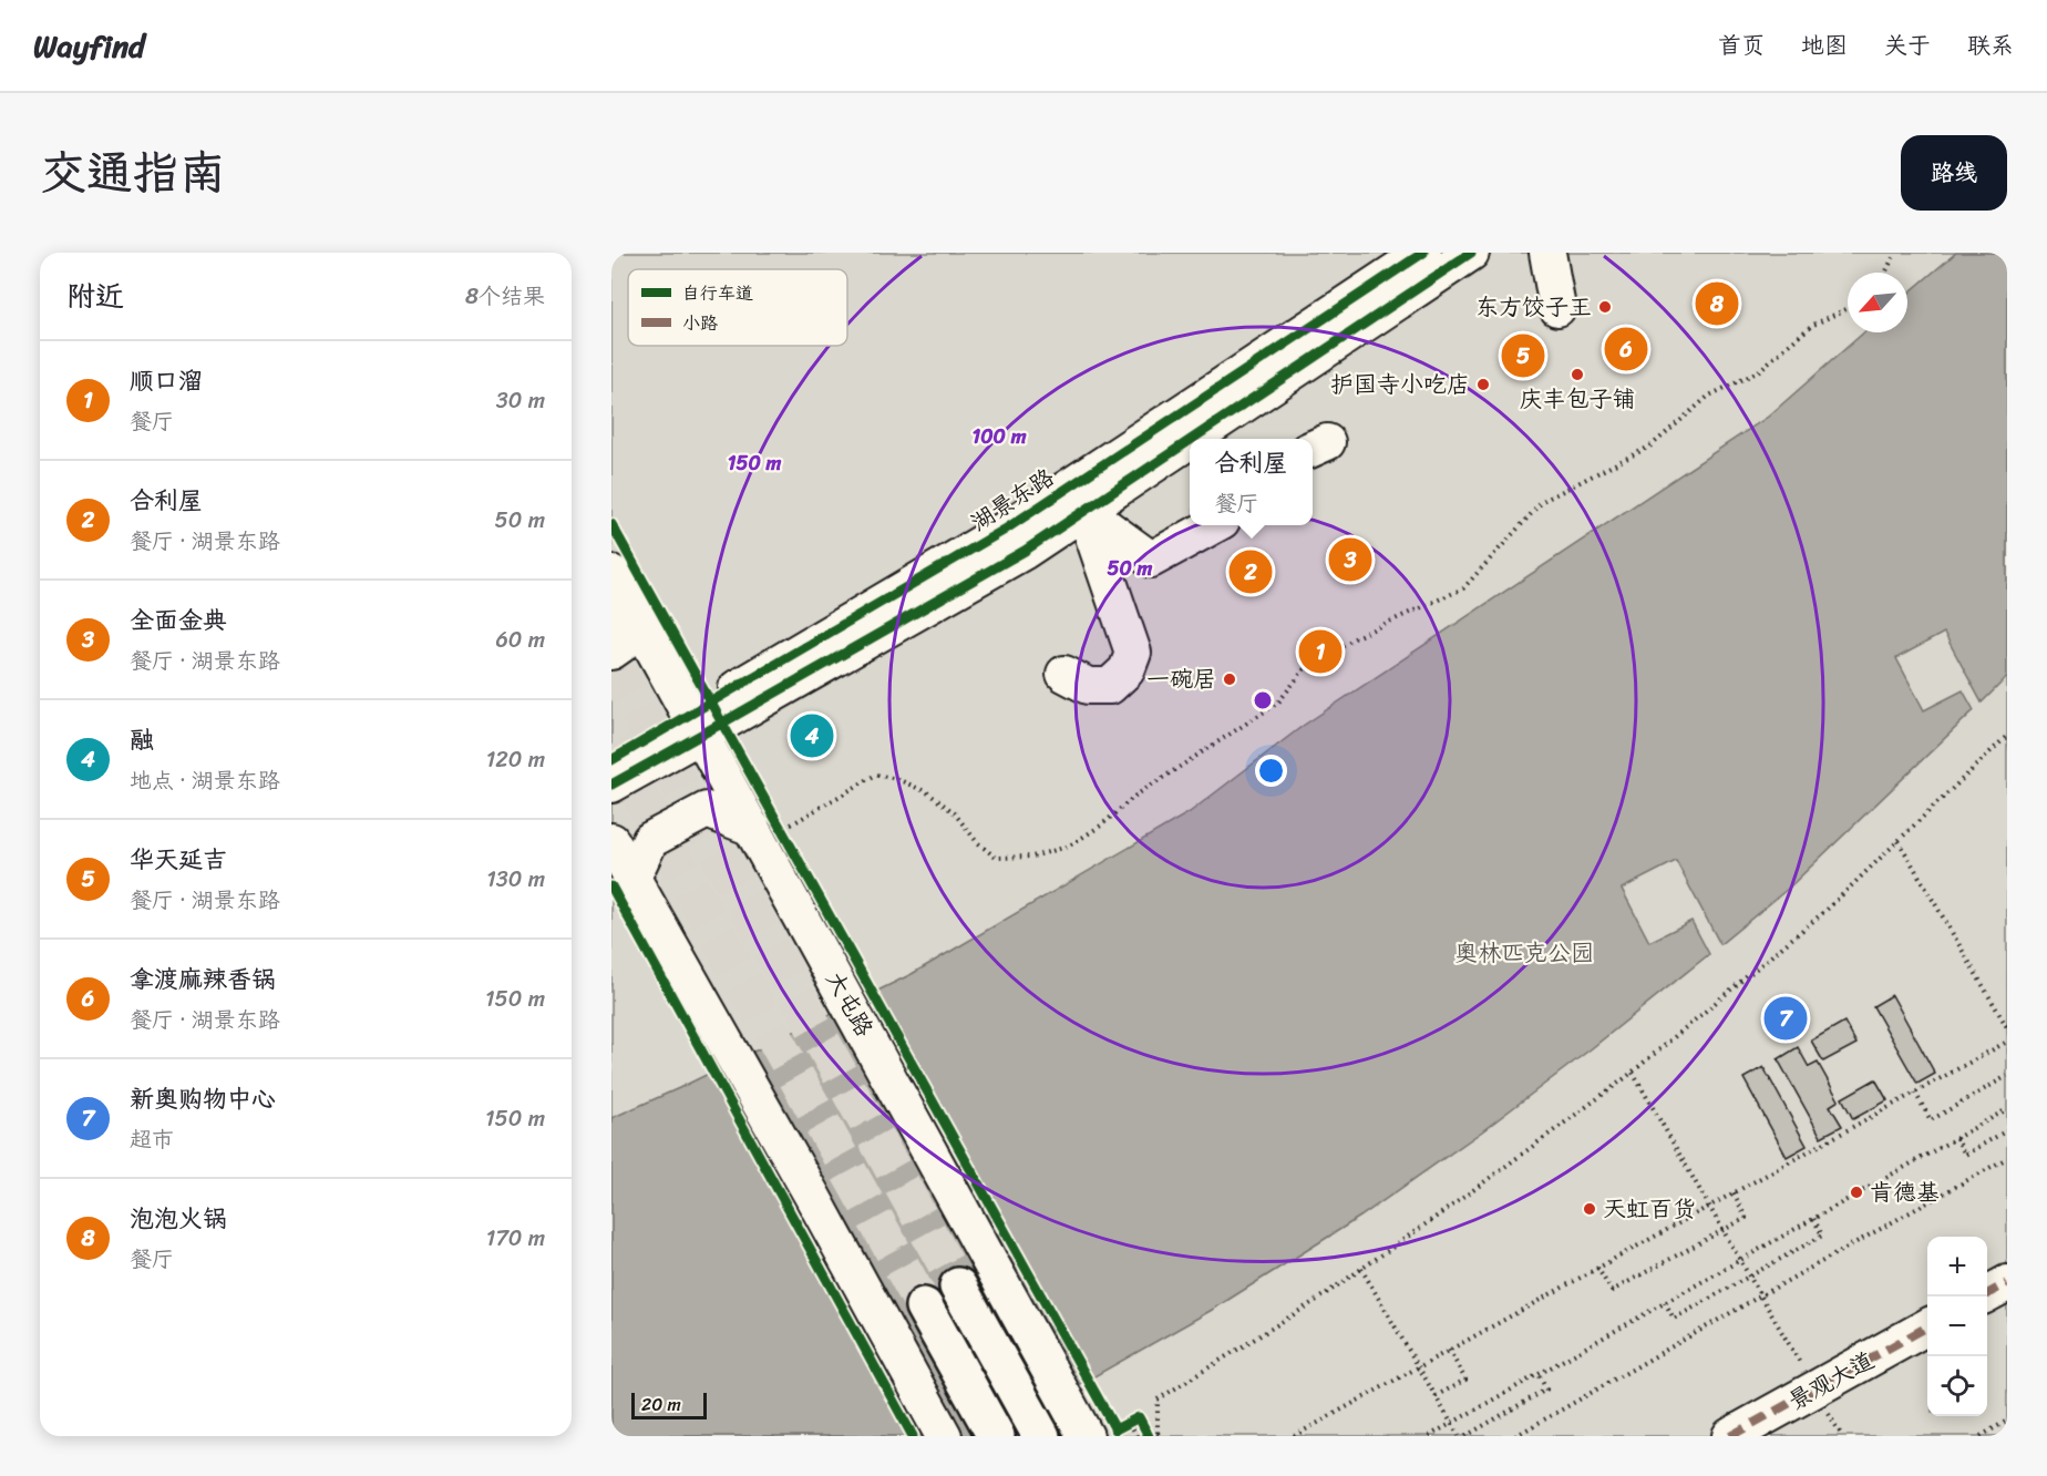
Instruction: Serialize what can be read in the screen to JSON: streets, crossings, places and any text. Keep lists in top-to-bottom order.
{
  "streets": {
    "street": ["湖景东路", "大屯路", "景观大道"]
  },
  "crossings": [
    ["湖景东路", "大屯路"]
  ],
  "parks": ["奥林匹克公园"],
  "places": [
    "东方饺子王",
    "庆丰包子铺",
    "护国寺小吃店",
    "一碗居",
    "肯德基",
    "天虹百货"
  ],
  "legend": ["自行车道", "小路"],
  "scale_bar": "20 m",
  "north": "bottom left",
  "page": {
    "header": "Wayfind",
    "nav": [
      "首页",
      "地图",
      "关于",
      "联系"
    ],
    "title": "交通指南",
    "buttons": "路线",
    "heading": ["附近", "8个结果"],
    "pins": [
      "8",
      "6",
      "5",
      "3",
      "2",
      "1",
      "4",
      "7"
    ],
    "list": [
      {
        "mark": "1",
        "name": "顺口溜",
        "note": "餐厅",
        "value": "30 m"
      },
      {
        "mark": "2",
        "name": "合利屋",
        "note": "餐厅 · 湖景东路",
        "value": "50 m"
      },
      {
        "mark": "3",
        "name": "全面金典",
        "note": "餐厅 · 湖景东路",
        "value": "60 m"
      },
      {
        "mark": "4",
        "name": "融",
        "note": "地点 · 湖景东路",
        "value": "120 m"
      },
      {
        "mark": "5",
        "name": "华天延吉",
        "note": "餐厅 · 湖景东路",
        "value": "130 m"
      },
      {
        "mark": "6",
        "name": "拿渡麻辣香锅",
        "note": "餐厅 · 湖景东路",
        "value": "150 m"
      },
      {
        "mark": "7",
        "name": "新奥购物中心",
        "note": "超市",
        "value": "150 m"
      },
      {
        "mark": "8",
        "name": "泡泡火锅",
        "note": "餐厅",
        "value": "170 m"
      }
    ],
    "popup": ["合利屋", "餐厅"],
    "map_buttons": ["+", "−"],
    "scale": "20 m"
  },
  "rings": ["100 m", "150 m", "50 m"]
}
